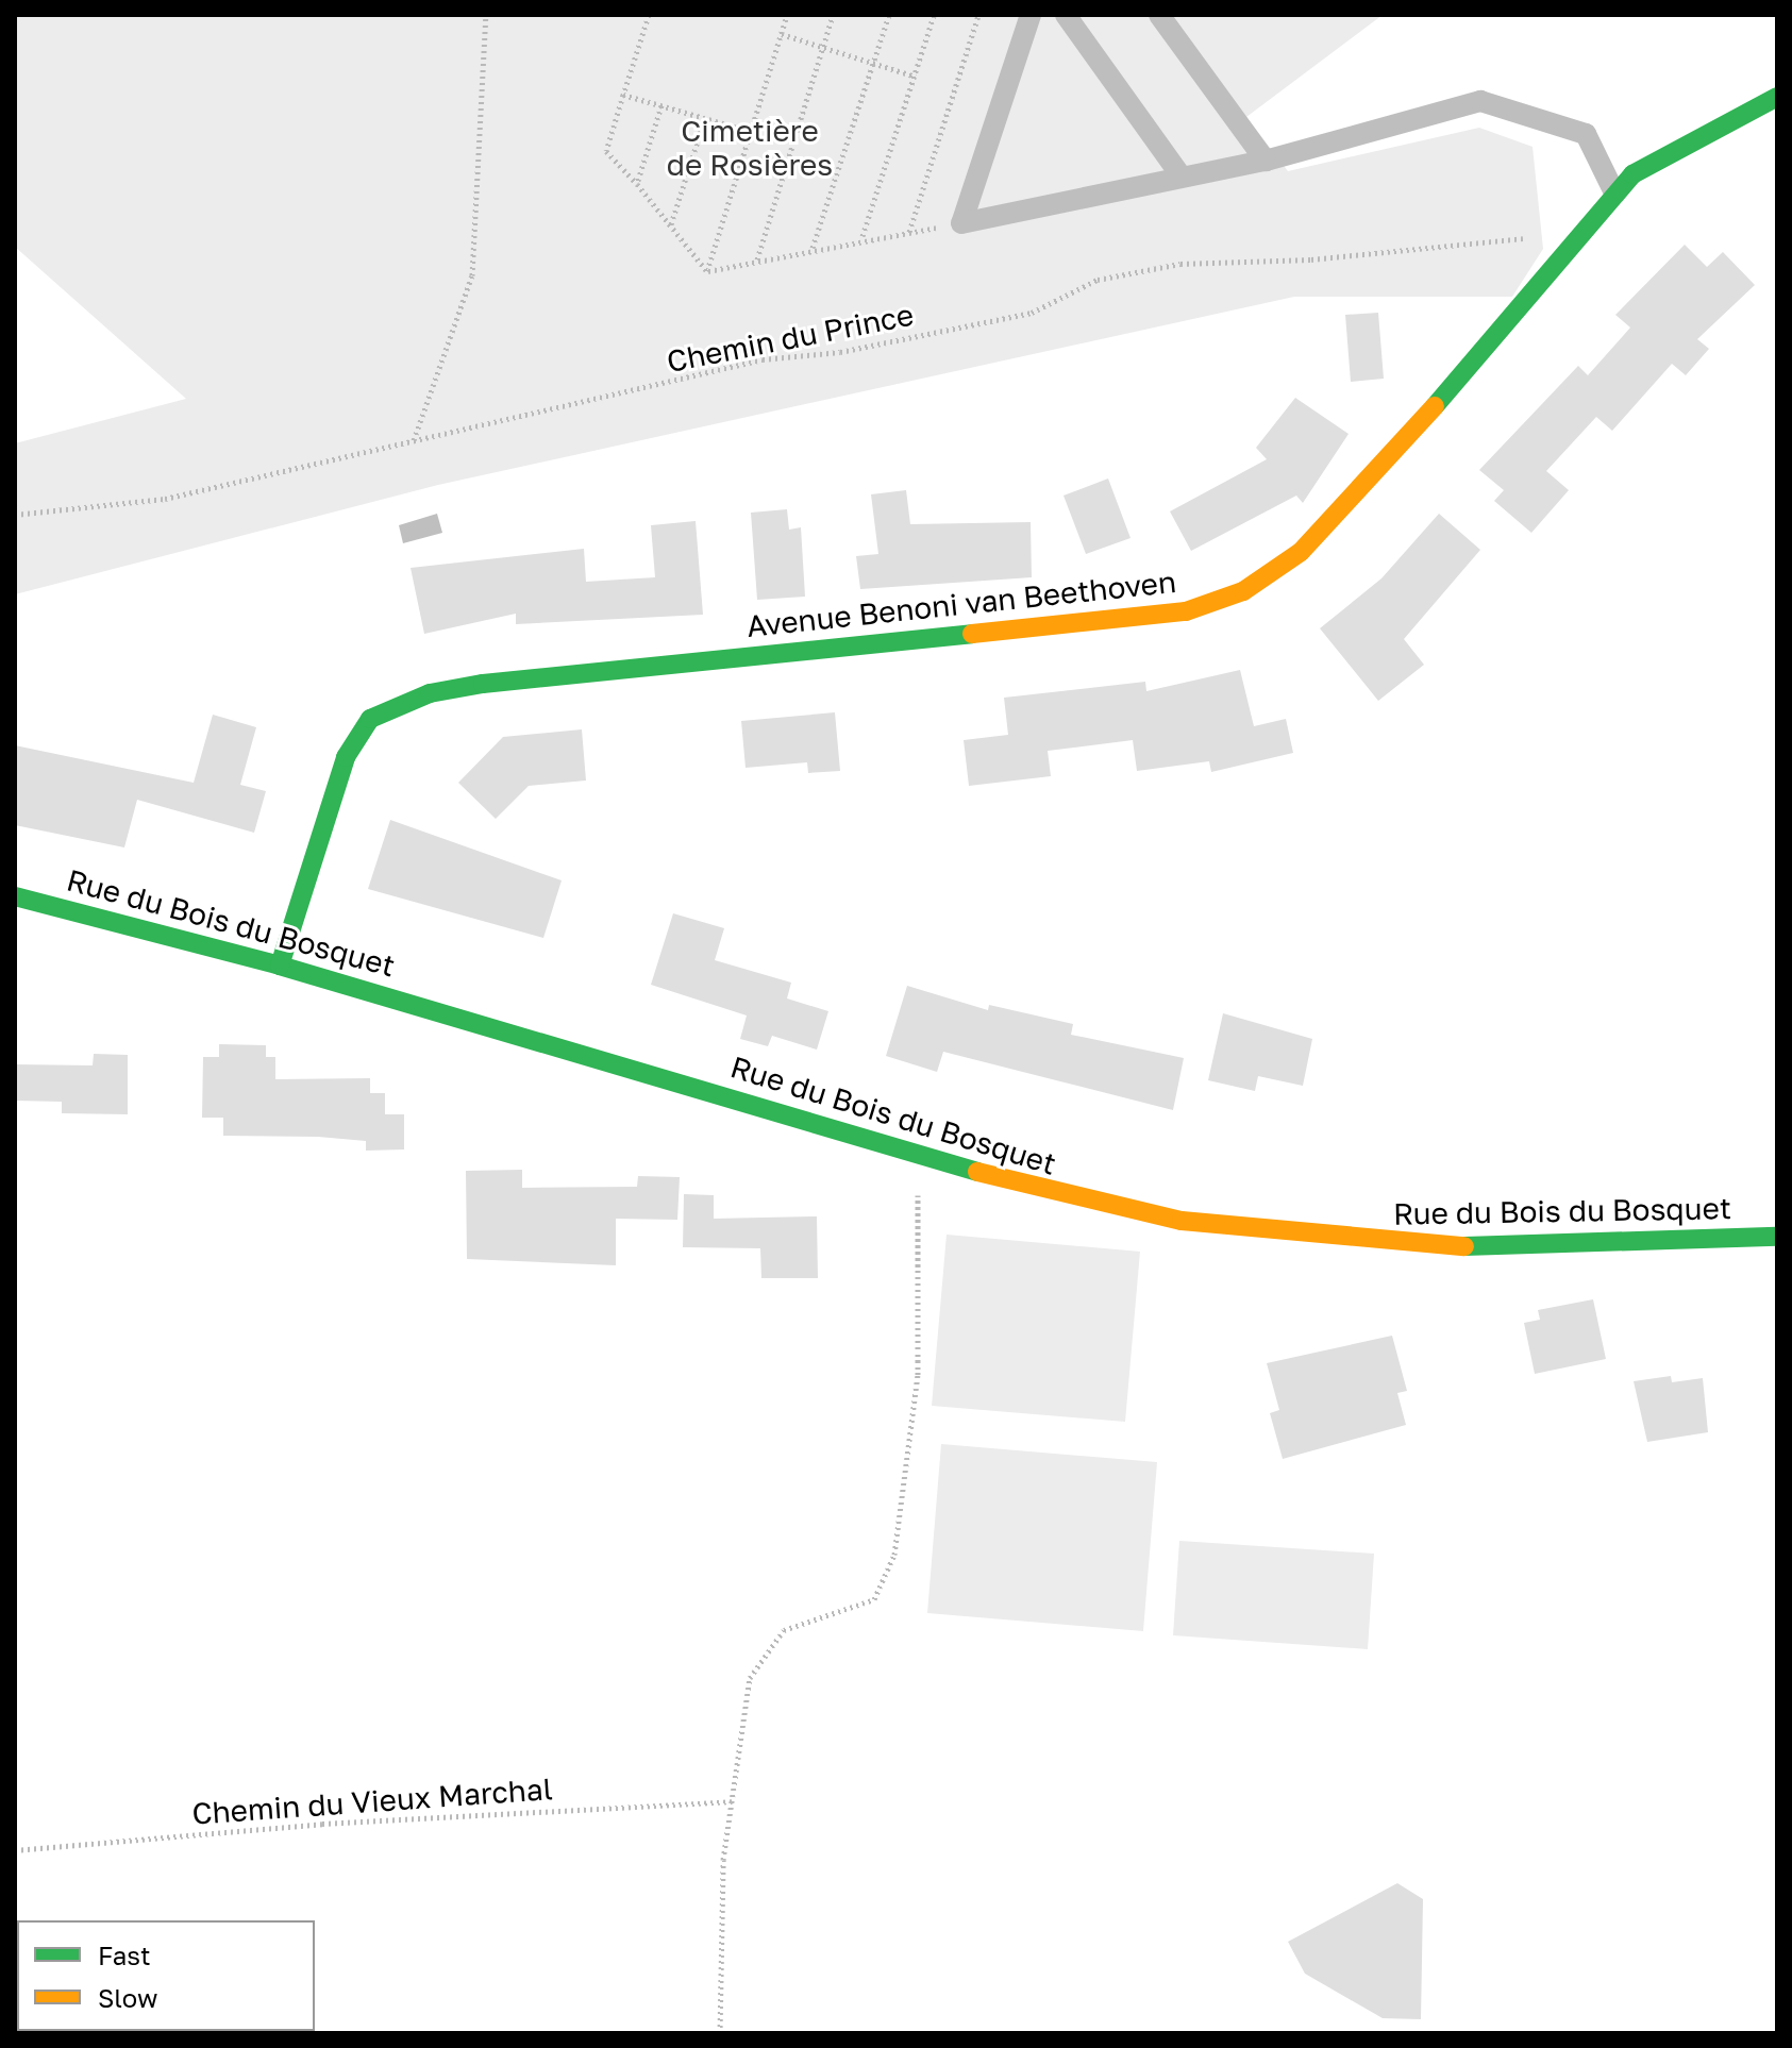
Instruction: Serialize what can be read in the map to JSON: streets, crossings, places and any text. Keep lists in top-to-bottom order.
{
  "streets": {
    "street": ["Avenue Benoni van Beethoven", "Rue du Bois du Bosquet"],
    "path": ["Chemin du Prince", "Chemin du Vieux Marchal"]
  },
  "crossings": [
    ["Chemin du Prince", "Avenue Benoni van Beethoven"],
    ["Avenue Benoni van Beethoven", "Rue du Bois du Bosquet"]
  ],
  "parks": ["Cimetière de Rosières"],
  "legend": ["Fast", "Slow"]
}
